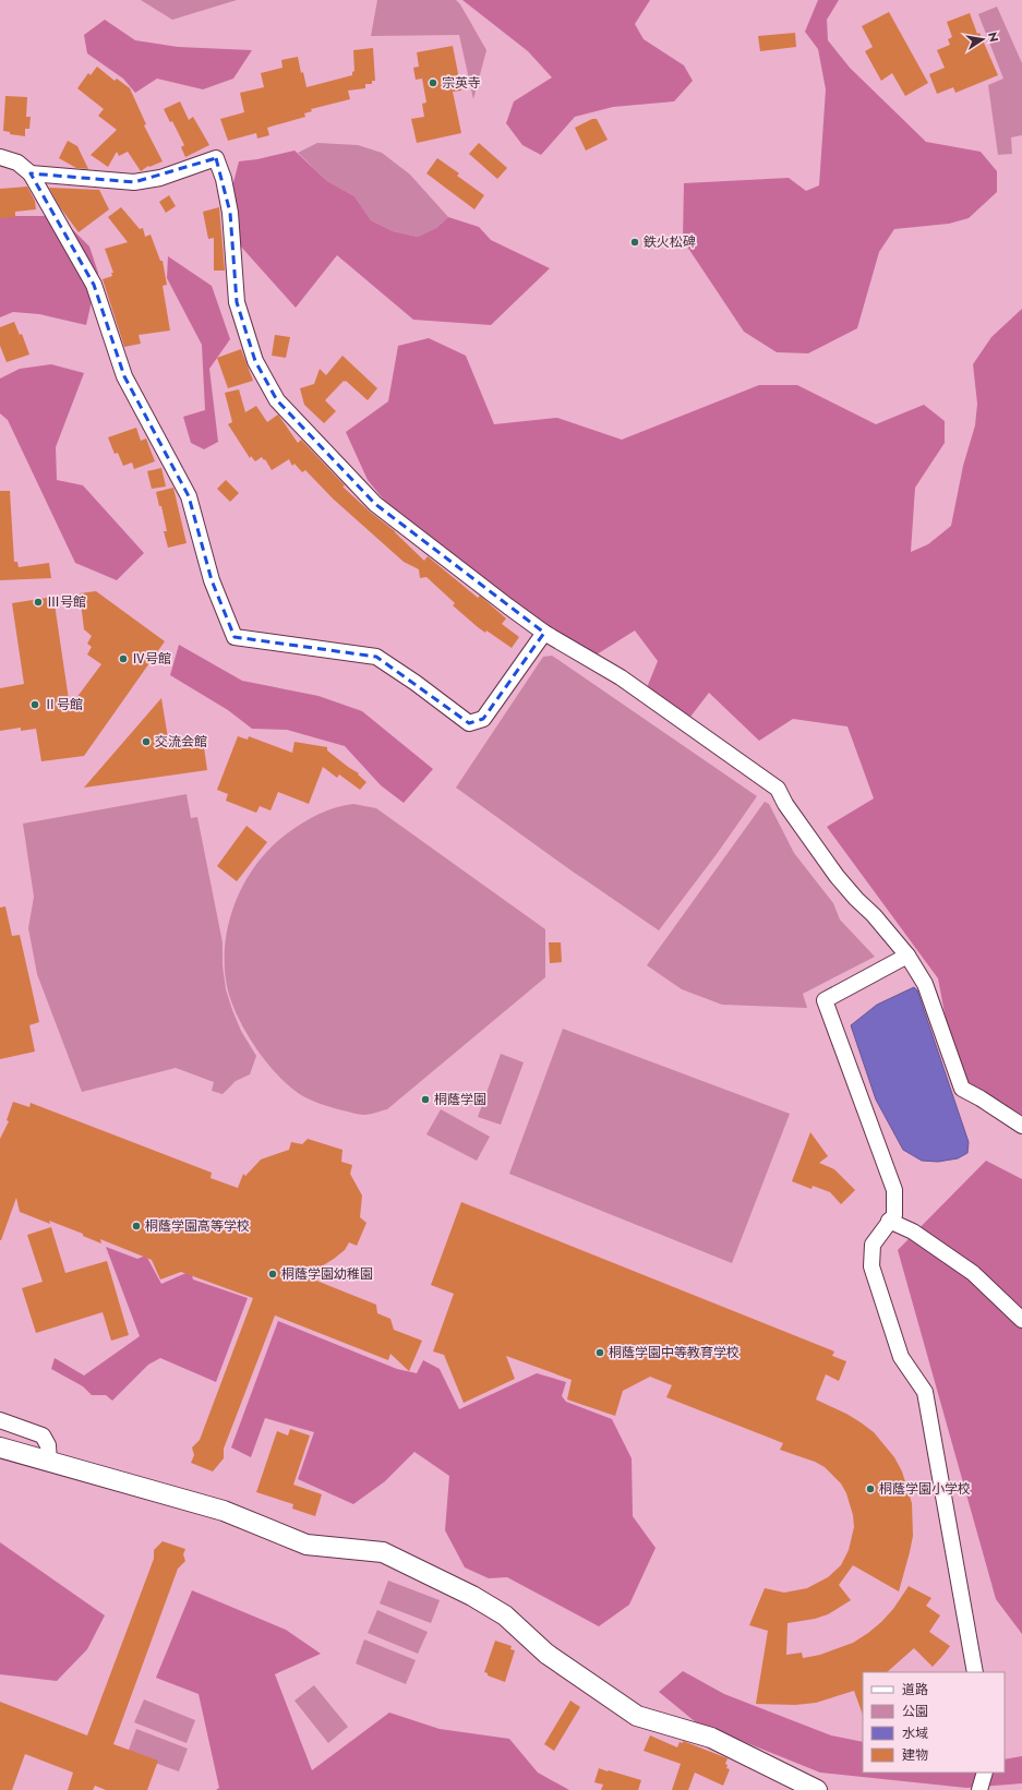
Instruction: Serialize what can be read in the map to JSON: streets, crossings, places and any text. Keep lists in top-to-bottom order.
{
  "places": [
    "宗英寺",
    "鉄火松碑",
    "Ⅲ号館",
    "Ⅳ号館",
    "Ⅱ号館",
    "交流会館",
    "桐蔭学園",
    "桐蔭学園高等学校",
    "桐蔭学園幼稚園",
    "桐蔭学園中等教育学校",
    "桐蔭学園小学校"
  ],
  "legend": [
    "道路",
    "公園",
    "水域",
    "建物"
  ],
  "north": "right"
}
